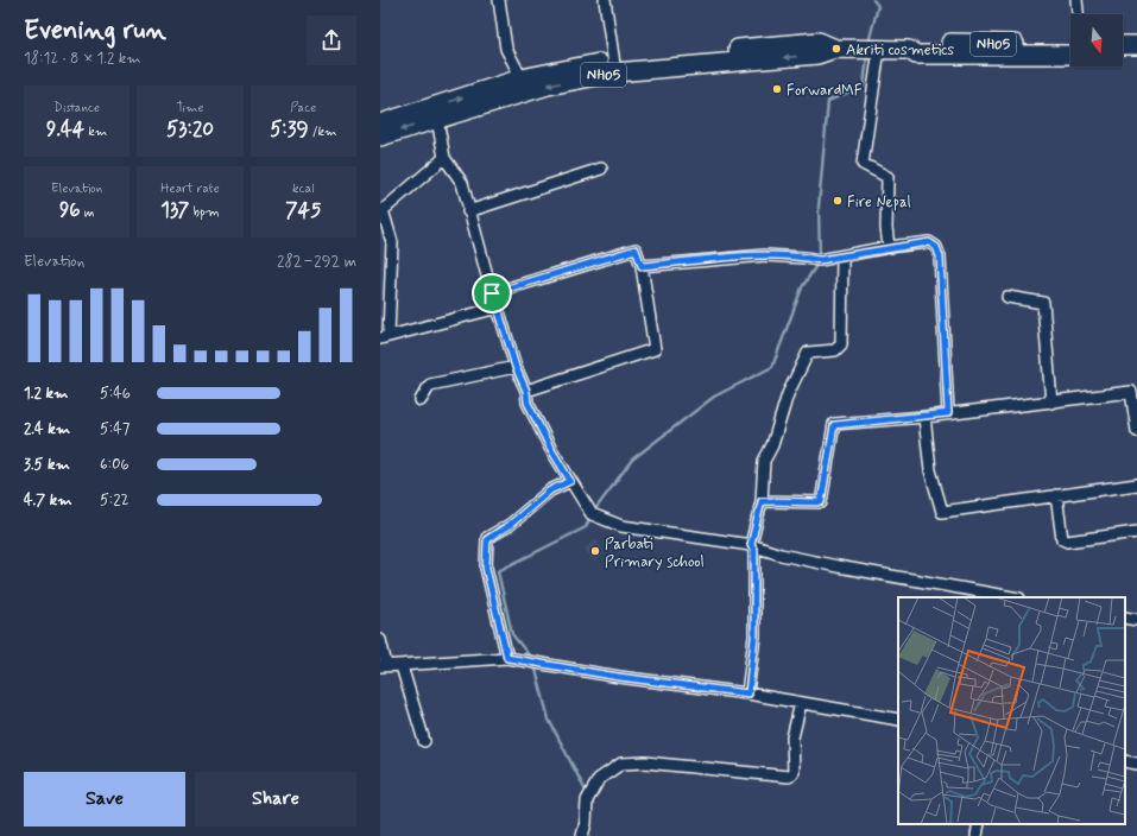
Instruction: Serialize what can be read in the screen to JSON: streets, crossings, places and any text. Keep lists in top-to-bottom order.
{
  "streets": {
    "main road": ["NH05"]
  },
  "places": [
    "Akriti cosmetics",
    "ForwardMF",
    "Fire Nepal",
    "Parbati Primary school"
  ],
  "north": "bottom",
  "page": {
    "heading": ["Evening run", "18:12 · 8 × 1.2 km"],
    "stats": [
      ["Distance", "9.44 km"],
      ["Time", "53:20"],
      ["Pace", "5:39 /km"],
      ["Elevation", "96 m"],
      ["Heart rate", "137 bpm"],
      ["kcal", "745"]
    ],
    "chart": ["Elevation", "282–292 m"],
    "list": [
      {
        "name": "1.2 km",
        "note": "5:46"
      },
      {
        "name": "2.4 km",
        "note": "5:47"
      },
      {
        "name": "3.5 km",
        "note": "6:06"
      },
      {
        "name": "4.7 km",
        "note": "5:22"
      }
    ],
    "buttons": ["Save", "Share"]
  }
}
